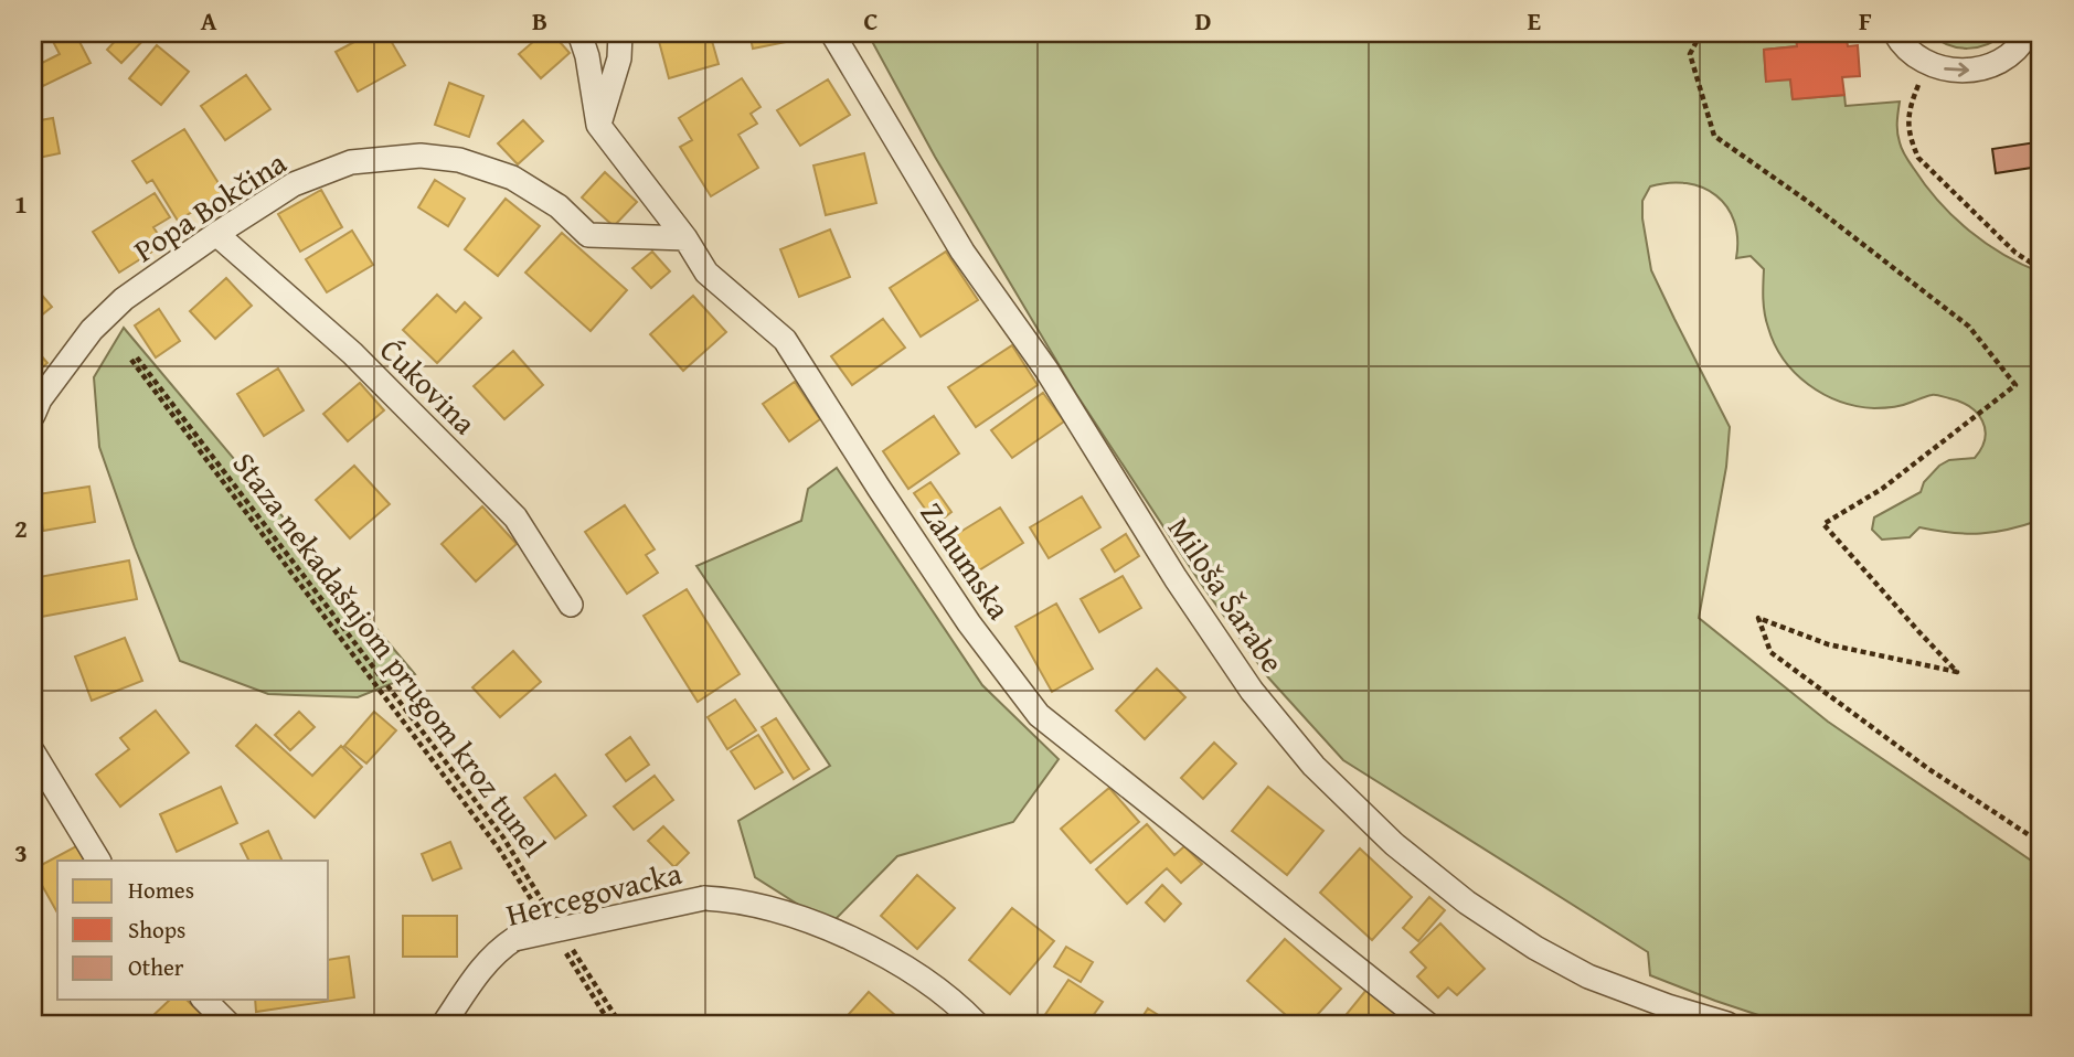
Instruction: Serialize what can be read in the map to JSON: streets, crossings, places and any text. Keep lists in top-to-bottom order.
{
  "streets": {
    "street": [
      "Popa Bokčina",
      "Ćukovina",
      "Zahumska",
      "Miloša Šarabe",
      "Hercegovacka"
    ],
    "path": ["Staza nekadašnjom prugom kroz tunel"]
  },
  "crossings": [
    ["Popa Bokčina", "Ćukovina"],
    ["Popa Bokčina", "Zahumska"]
  ],
  "legend": ["Homes", "Shops", "Other"],
  "grid": {
    "columns": [
      "A",
      "B",
      "C",
      "D",
      "E",
      "F"
    ],
    "rows": ["1", "2", "3"]
  }
}
